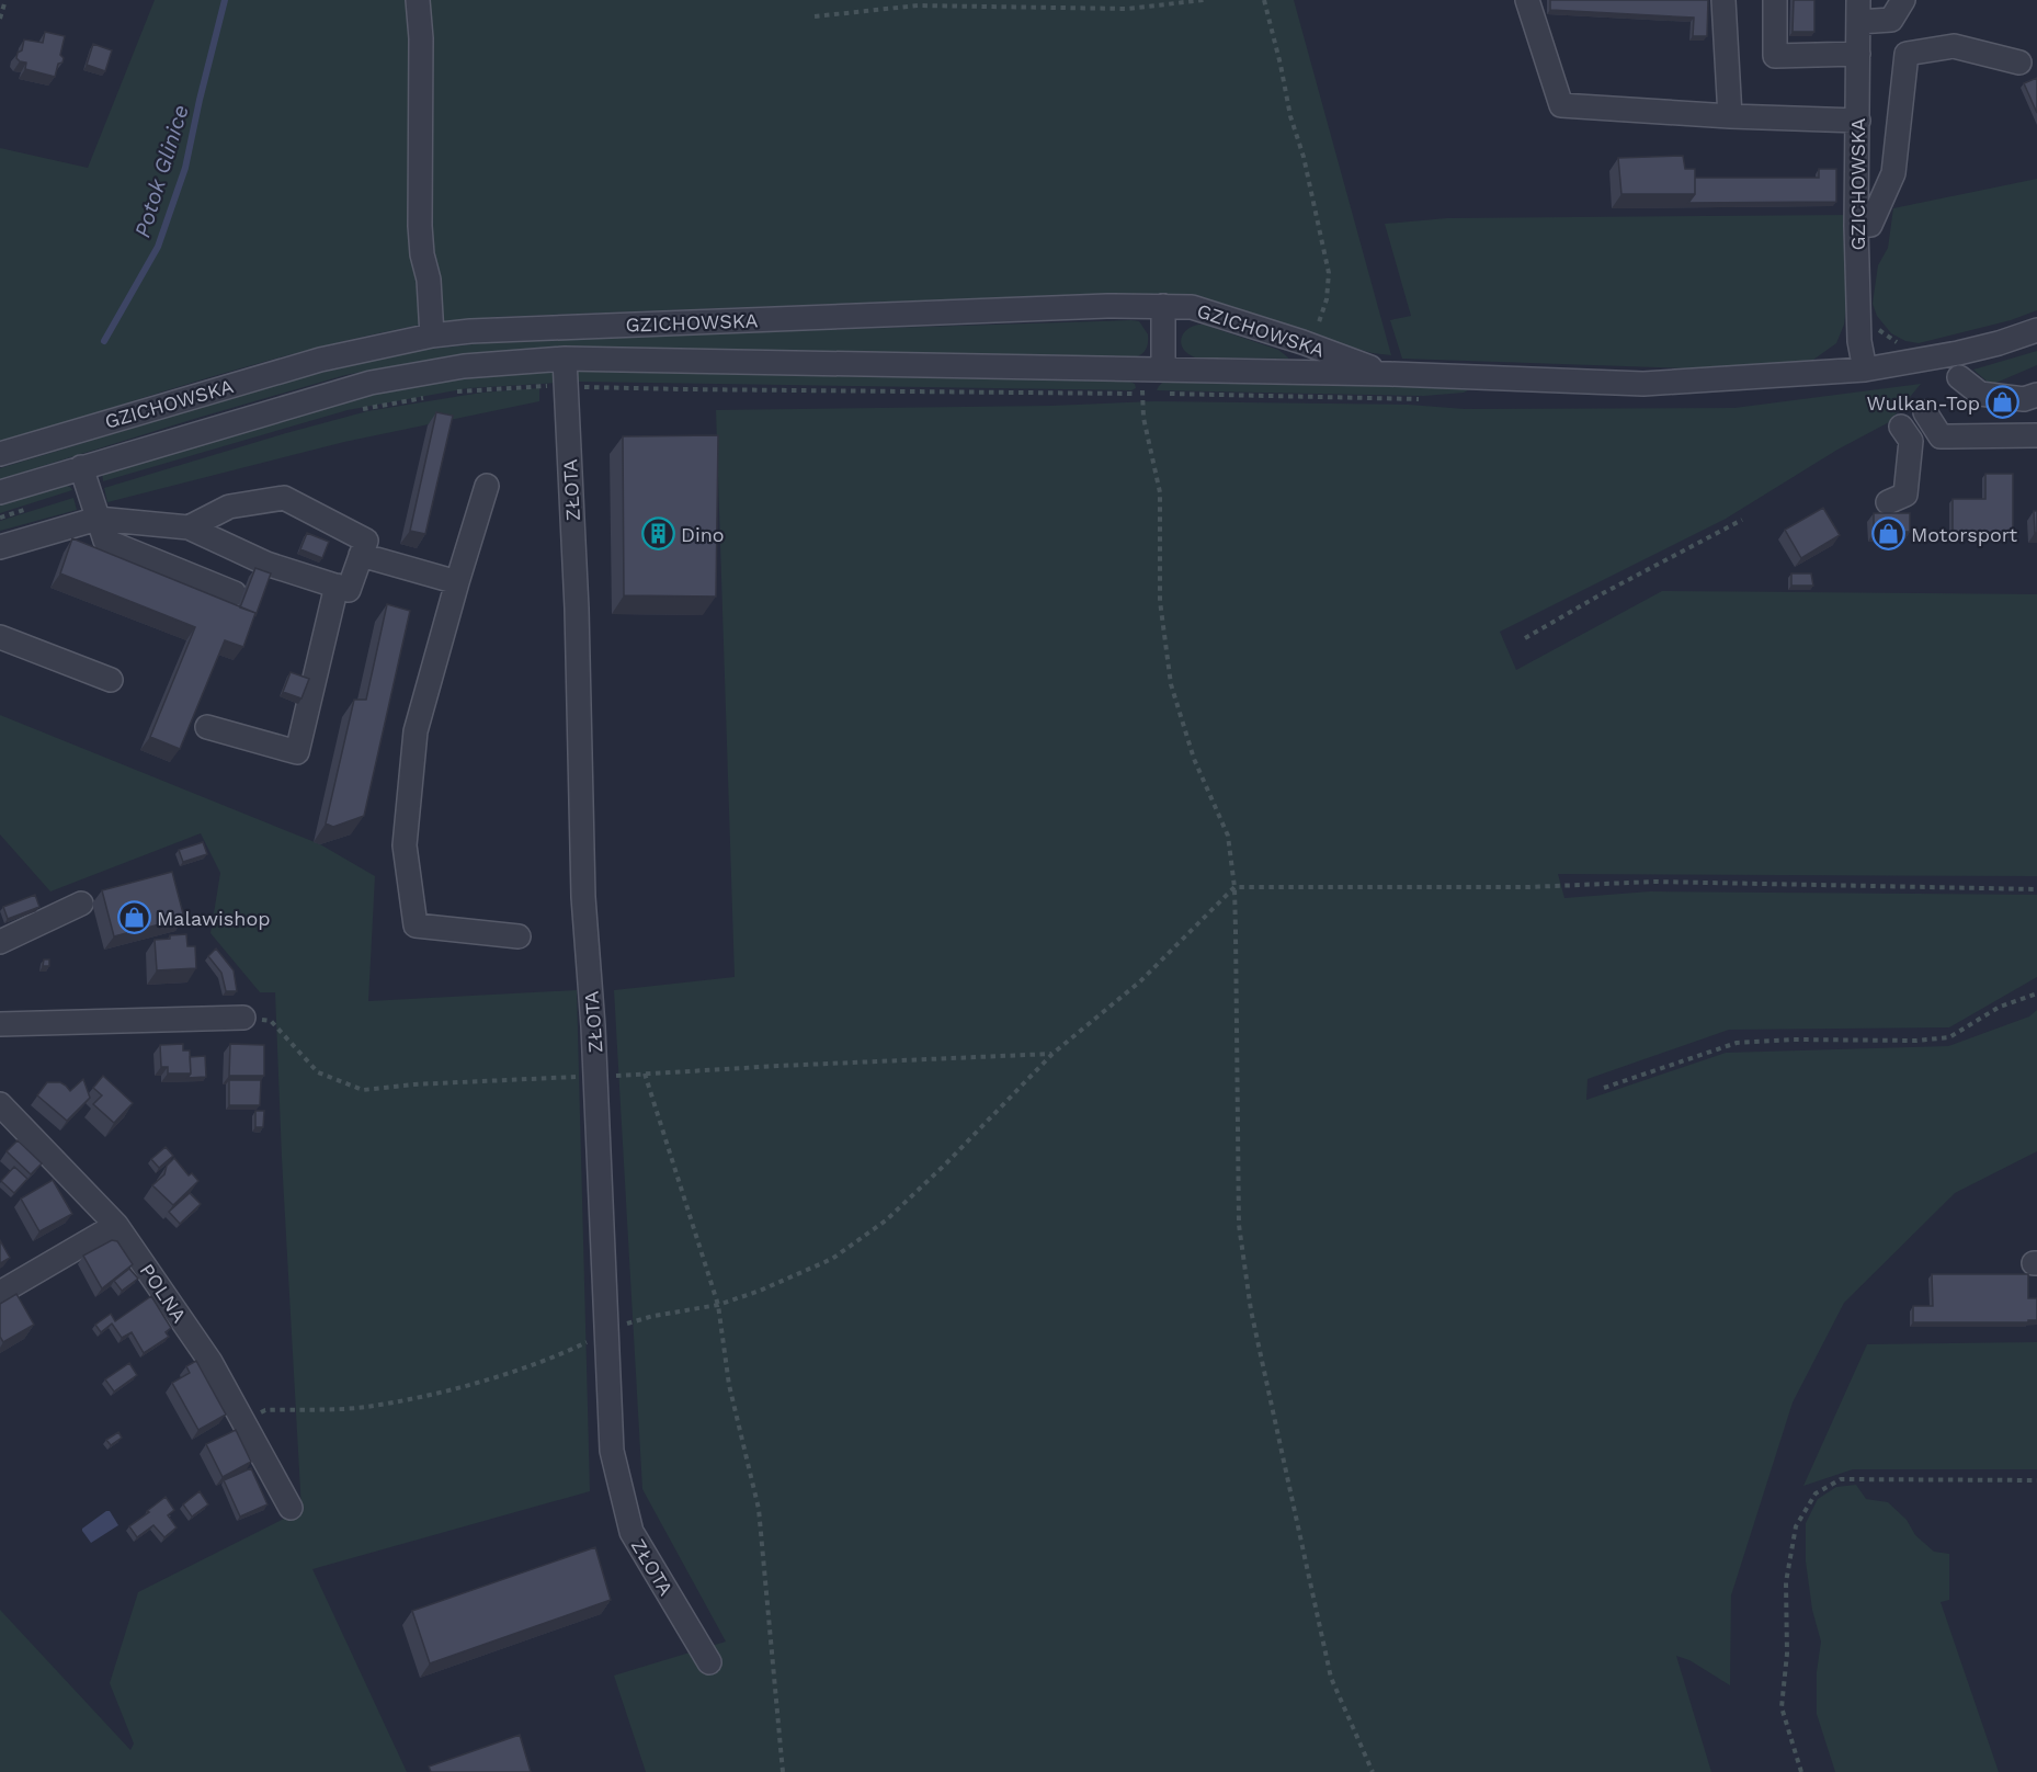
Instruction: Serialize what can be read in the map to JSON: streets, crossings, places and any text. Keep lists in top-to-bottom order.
{
  "streets": {
    "street": ["GZICHOWSKA", "ZŁOTA", "POLNA"]
  },
  "crossings": [
    ["GZICHOWSKA", "ZŁOTA"]
  ],
  "water": ["Potok Glinice"],
  "places": {
    "shop": ["Wulkan-Top", "Motorsport", "Malawishop"],
    "building": ["Dino"]
  }
}
